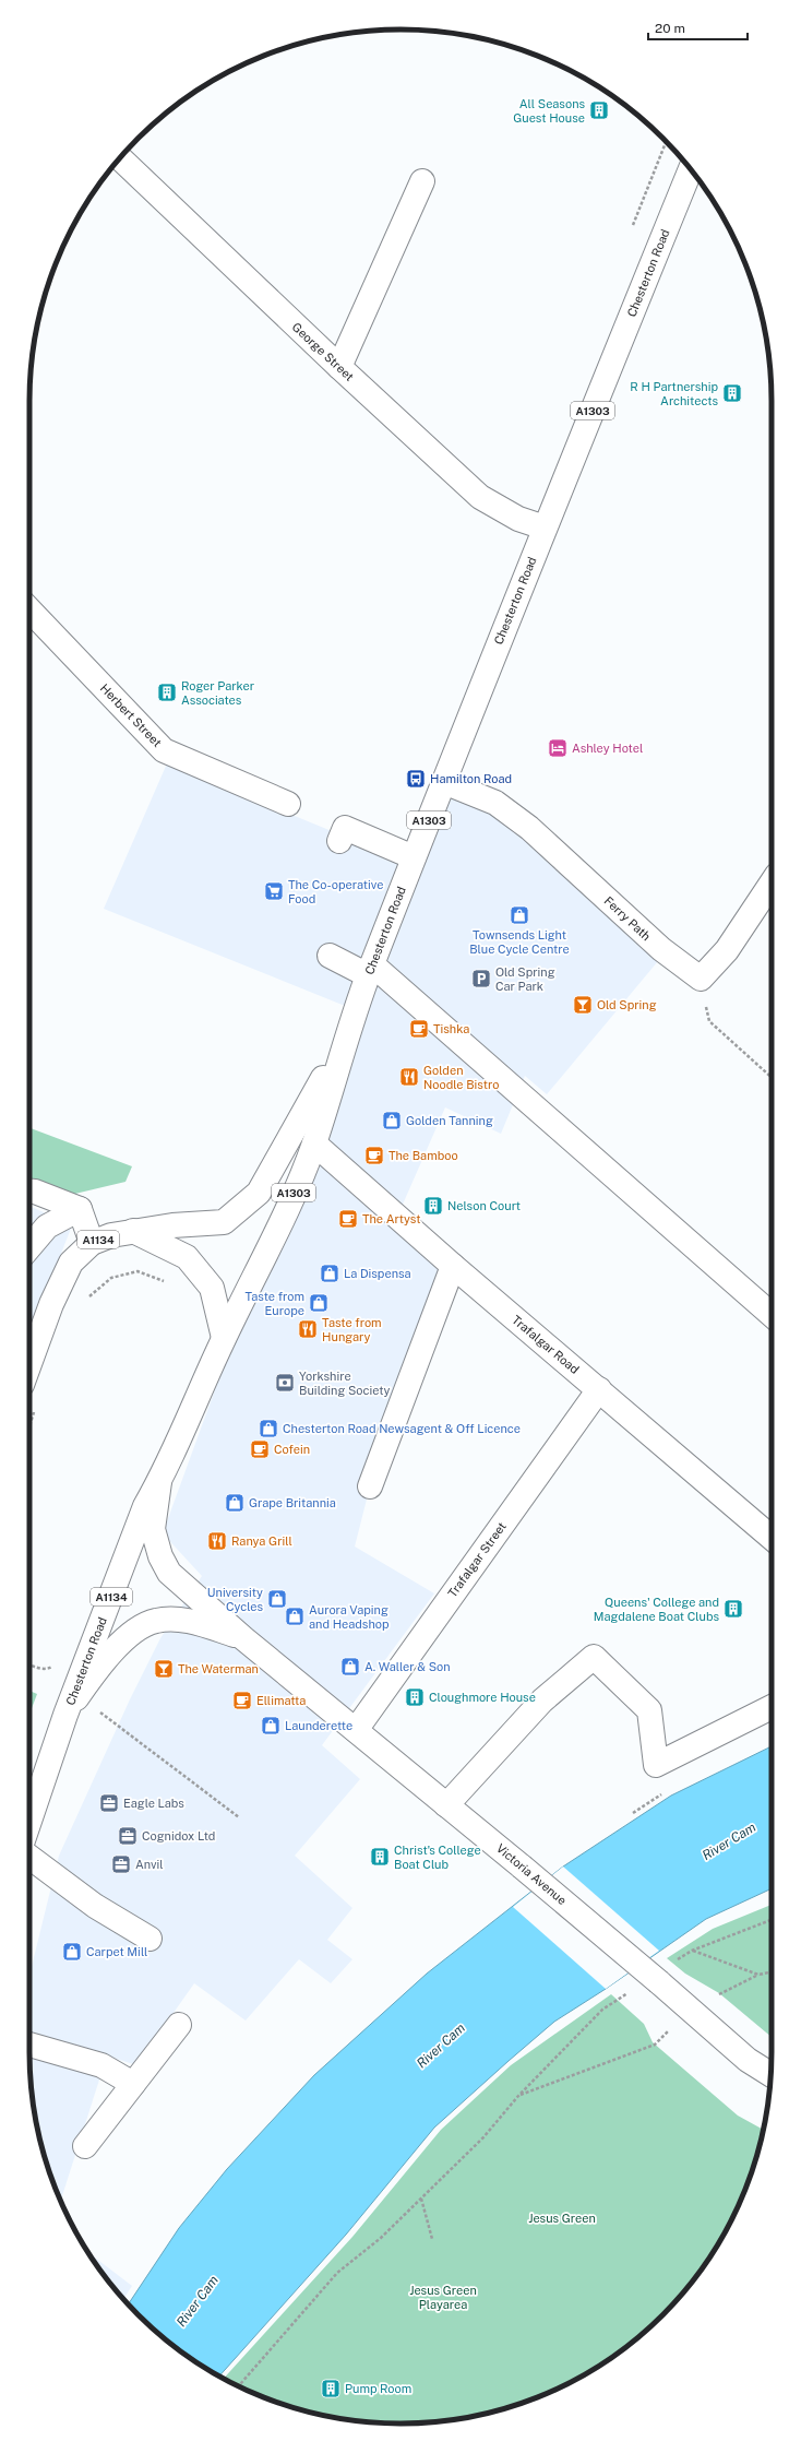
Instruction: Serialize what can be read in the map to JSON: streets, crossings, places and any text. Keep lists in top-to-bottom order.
{
  "streets": {
    "street": [
      "Chesterton Road",
      "George Street",
      "A1303",
      "Herbert Street",
      "Ferry Path",
      "A1134",
      "Trafalgar Road",
      "Trafalgar Street",
      "Victoria Avenue"
    ]
  },
  "crossings": [
    ["Chesterton Road", "George Street"],
    ["Chesterton Road", "A1303"],
    ["Chesterton Road", "Ferry Path"],
    ["Chesterton Road", "A1134"],
    ["Chesterton Road", "Victoria Avenue"],
    ["A1303", "A1134"],
    ["A1303", "Trafalgar Road"],
    ["Trafalgar Road", "Trafalgar Street"],
    ["Trafalgar Street", "Victoria Avenue"]
  ],
  "water": ["River Cam"],
  "parks": ["Jesus Green", "Jesus Green Playarea"],
  "places": {
    "building": [
      "All Seasons Guest House",
      "R H Partnership Architects",
      "Roger Parker Associates",
      "Nelson Court",
      "Queens' College and Magdalene Boat Clubs",
      "Cloughmore House",
      "Christ's College Boat Club",
      "Pump Room"
    ],
    "hotel": ["Ashley Hotel"],
    "bus stop": ["Hamilton Road"],
    "supermarket": ["The Co-operative Food"],
    "shop": [
      "Townsends Light Blue Cycle Centre",
      "Golden Tanning",
      "La Dispensa",
      "Taste from Europe",
      "Chesterton Road Newsagent & Off Licence",
      "Grape Britannia",
      "University Cycles",
      "Aurora Vaping and Headshop",
      "A. Waller & Son",
      "Launderette",
      "Carpet Mill"
    ],
    "parking": ["Old Spring Car Park"],
    "bar": ["Old Spring", "The Waterman"],
    "cafe": [
      "Tishka",
      "The Bamboo",
      "The Artyst",
      "Cofein",
      "Ellimatta"
    ],
    "restaurant": ["Golden Noodle Bistro", "Taste from Hungary", "Ranya Grill"],
    "bank": ["Yorkshire Building Society"],
    "office": ["Eagle Labs", "Cognidox Ltd", "Anvil"]
  },
  "scale_bar": "20 m"
}
